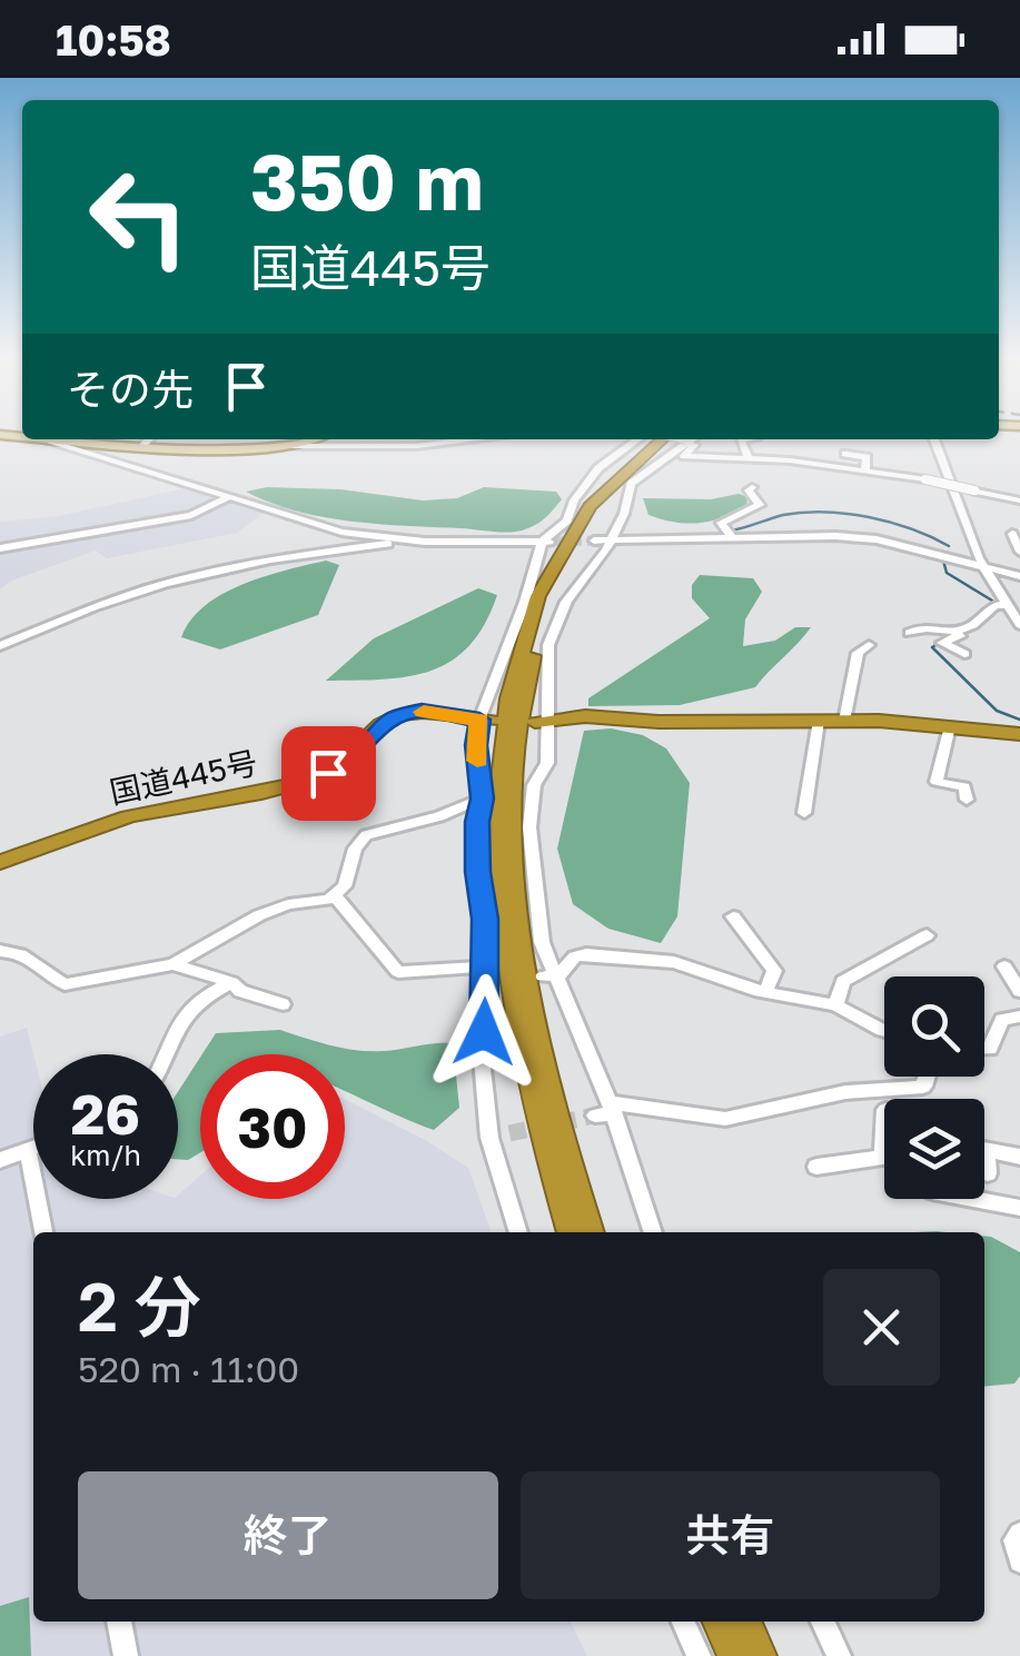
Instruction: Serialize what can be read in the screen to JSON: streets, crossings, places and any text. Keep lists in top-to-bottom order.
{
  "streets": {
    "highway": ["国道445号"]
  },
  "page": {
    "status": "10:58",
    "turn": ["350 m", "国道445号"],
    "then": "その先",
    "speed": "26 km/h",
    "limit": "30",
    "heading": ["2 分", "520 m · 11:00"],
    "buttons": ["終了", "共有"]
  }
}
